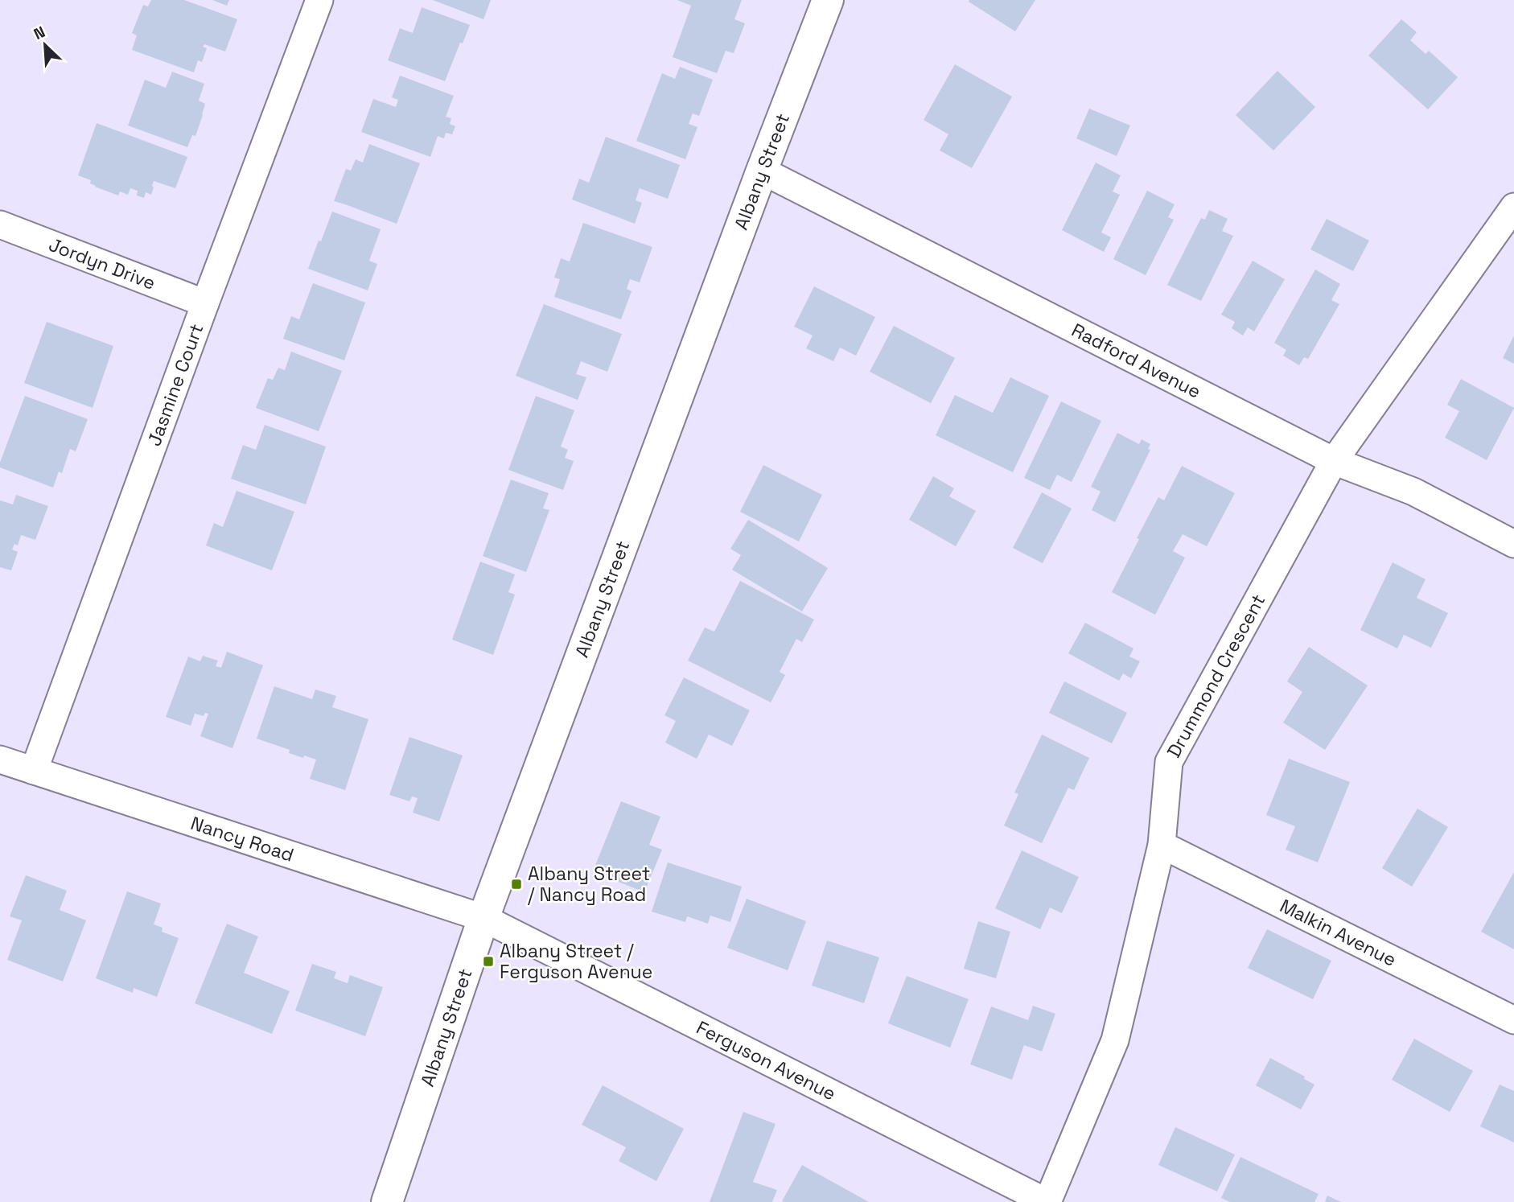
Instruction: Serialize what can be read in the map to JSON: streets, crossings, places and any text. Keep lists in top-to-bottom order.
{
  "streets": {
    "street": [
      "Albany Street",
      "Jordyn Drive",
      "Radford Avenue",
      "Jasmine Court",
      "Drummond Crescent",
      "Nancy Road",
      "Malkin Avenue",
      "Ferguson Avenue"
    ]
  },
  "crossings": [
    ["Albany Street", "Radford Avenue"],
    ["Albany Street", "Nancy Road"],
    ["Albany Street", "Ferguson Avenue"],
    ["Jordyn Drive", "Jasmine Court"],
    ["Radford Avenue", "Drummond Crescent"],
    ["Jasmine Court", "Nancy Road"],
    ["Drummond Crescent", "Malkin Avenue"],
    ["Drummond Crescent", "Ferguson Avenue"],
    ["Nancy Road", "Ferguson Avenue"]
  ],
  "places": {
    "transit": ["Albany Street / Nancy Road", "Albany Street / Ferguson Avenue"]
  },
  "north": "top left"
}
